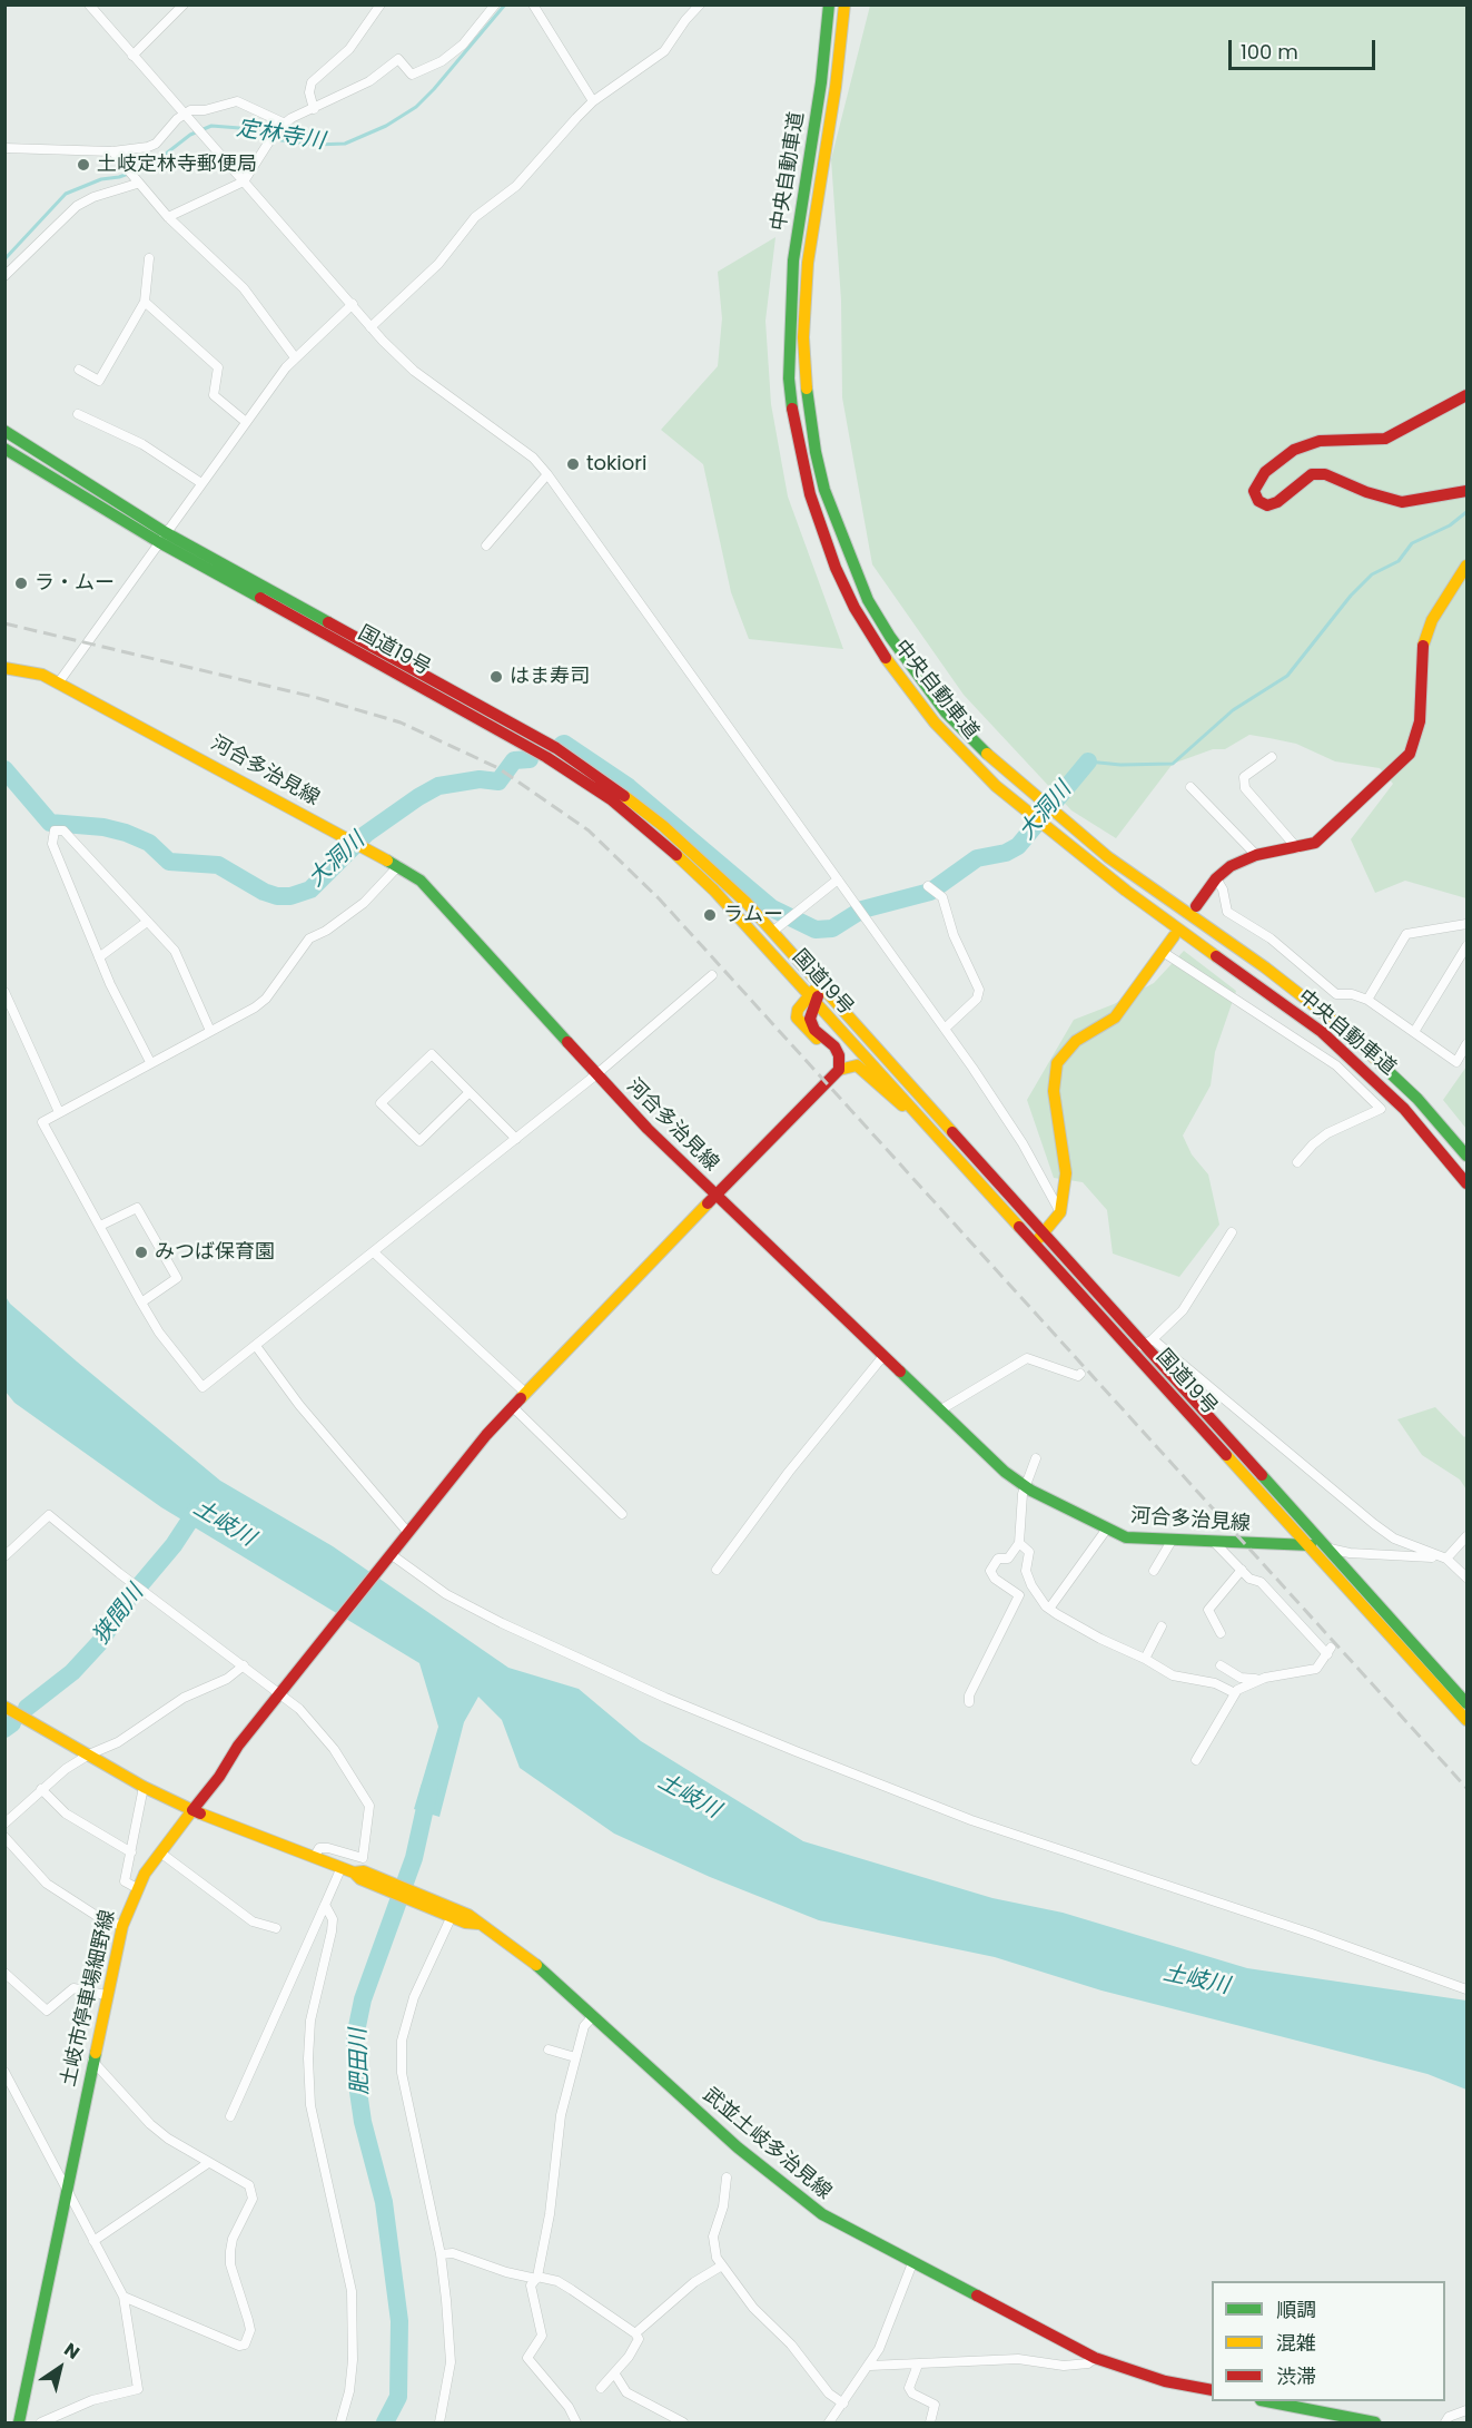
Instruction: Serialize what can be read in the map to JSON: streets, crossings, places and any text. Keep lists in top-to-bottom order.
{
  "streets": {
    "main road": [
      "中央自動車道",
      "国道19号",
      "河合多治見線",
      "土岐市停車場細野線",
      "武並土岐多治見線"
    ]
  },
  "crossings": [
    ["国道19号", "河合多治見線"],
    ["河合多治見線", "土岐市停車場細野線"],
    ["土岐市停車場細野線", "武並土岐多治見線"]
  ],
  "water": [
    "定林寺川",
    "大洞川",
    "土岐川",
    "狭間川",
    "肥田川"
  ],
  "places": [
    "土岐定林寺郵便局",
    "tokiori",
    "ラ・ムー",
    "はま寿司",
    "ラムー",
    "みつば保育園"
  ],
  "legend": ["順調", "混雑", "渋滞"],
  "scale_bar": "100 m",
  "north": "top right"
}
